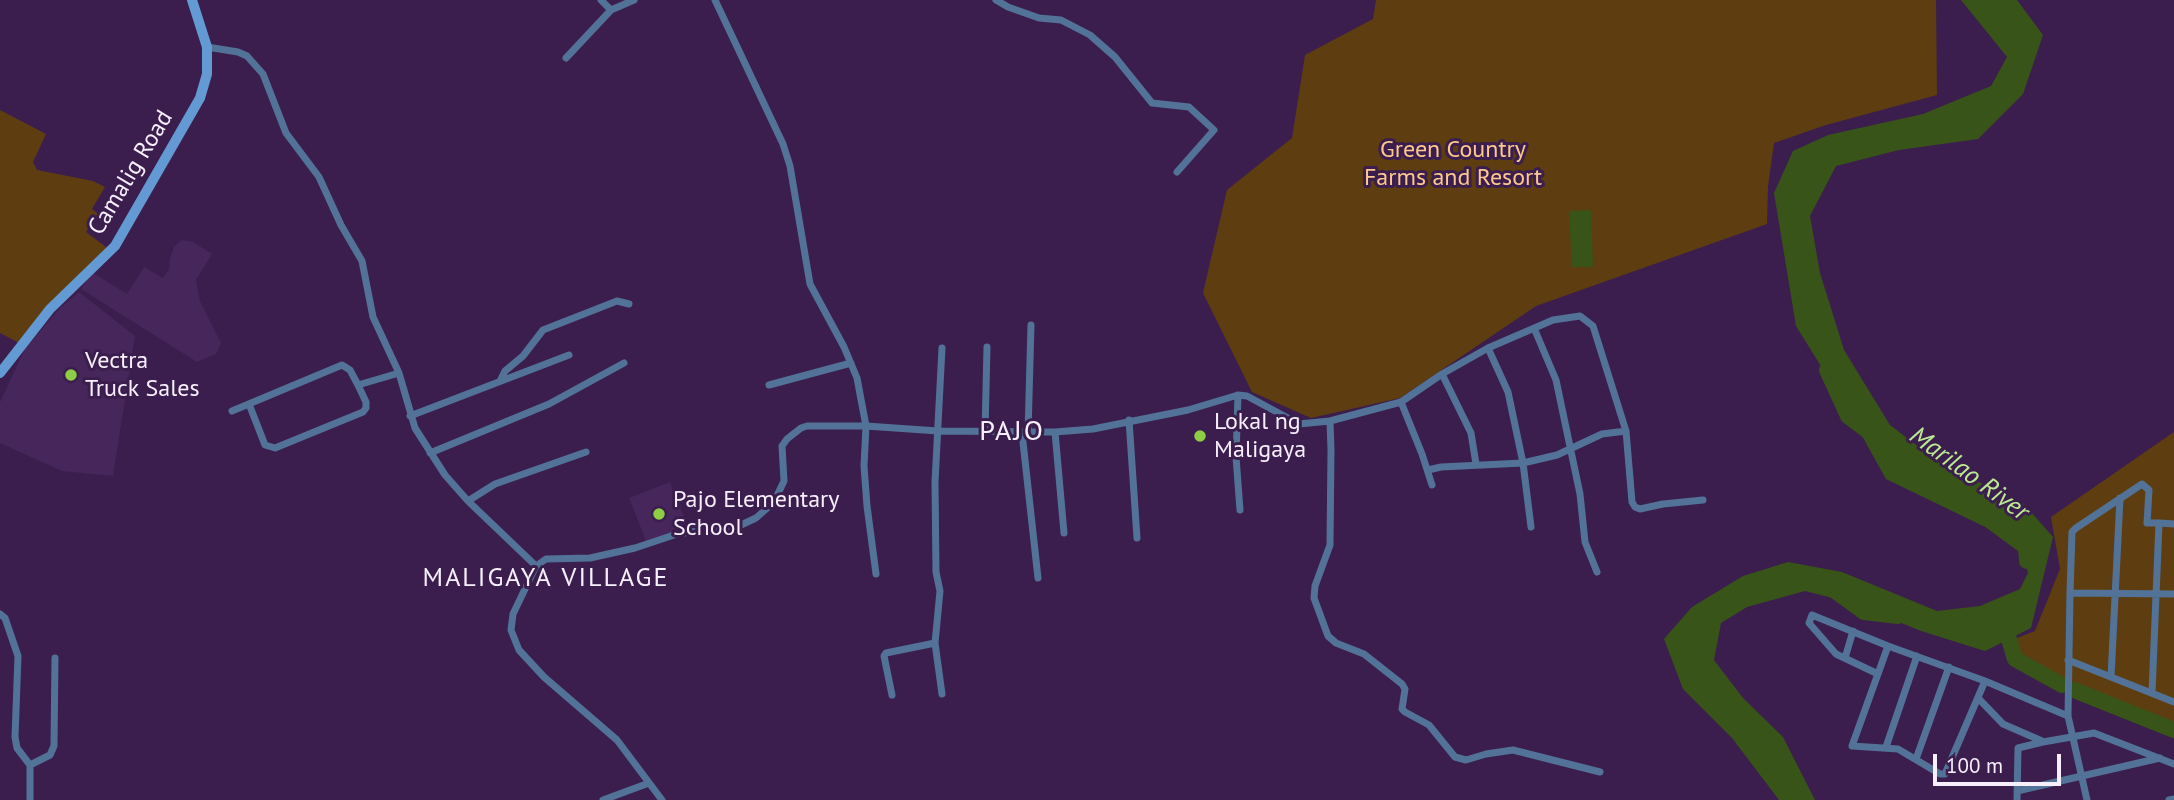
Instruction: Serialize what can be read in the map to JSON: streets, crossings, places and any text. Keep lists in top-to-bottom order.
{
  "streets": {
    "main road": ["Camalig Road"]
  },
  "districts": ["PAJO", "MALIGAYA VILLAGE"],
  "water": ["Marilao River"],
  "parks": ["Green Country Farms and Resort"],
  "places": ["Vectra Truck Sales", "Lokal ng Maligaya", "Pajo Elementary School"],
  "scale_bar": "100 m"
}
